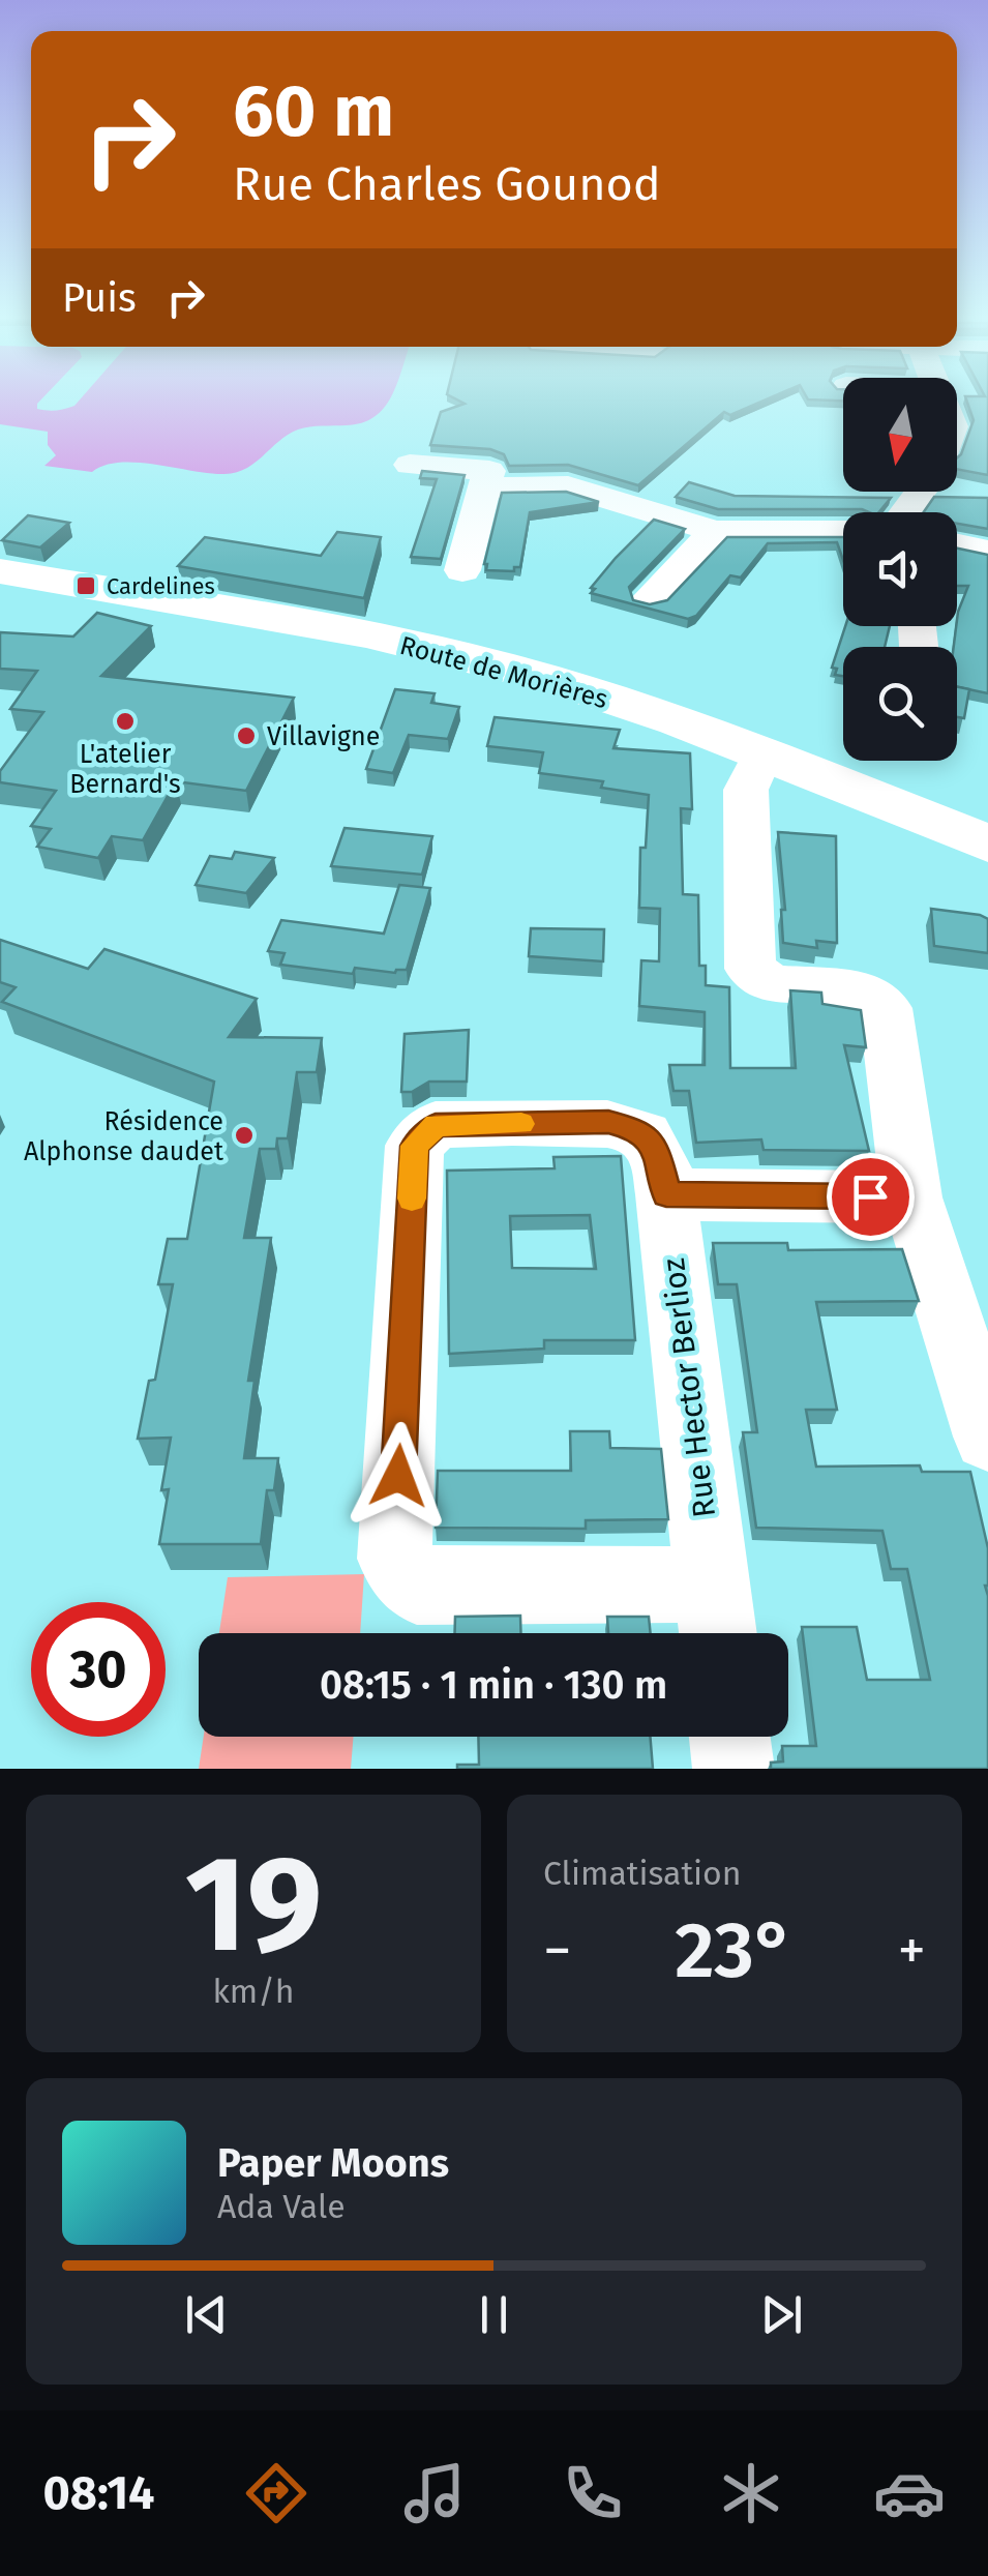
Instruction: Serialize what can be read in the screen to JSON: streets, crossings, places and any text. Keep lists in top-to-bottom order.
{
  "streets": {
    "main road": ["Route de Morières"],
    "street": ["Rue Hector Berlioz"]
  },
  "places": {
    "transit": ["Cardelines"],
    "other": ["L'atelier Bernard's", "Villavigne", "Résidence Alphonse daudet"]
  },
  "north": "bottom",
  "page": {
    "turn": ["60 m", "Rue Charles Gounod"],
    "then": "Puis",
    "limit": "30",
    "trip": "08:15 · 1 min · 130 m",
    "tile": [
      ["19", "km/h"],
      "Climatisation"
    ],
    "heat": ["−", "23°", "+"],
    "song": ["Paper Moons", "Ada Vale"],
    "tabs": "08:14"
  }
}
